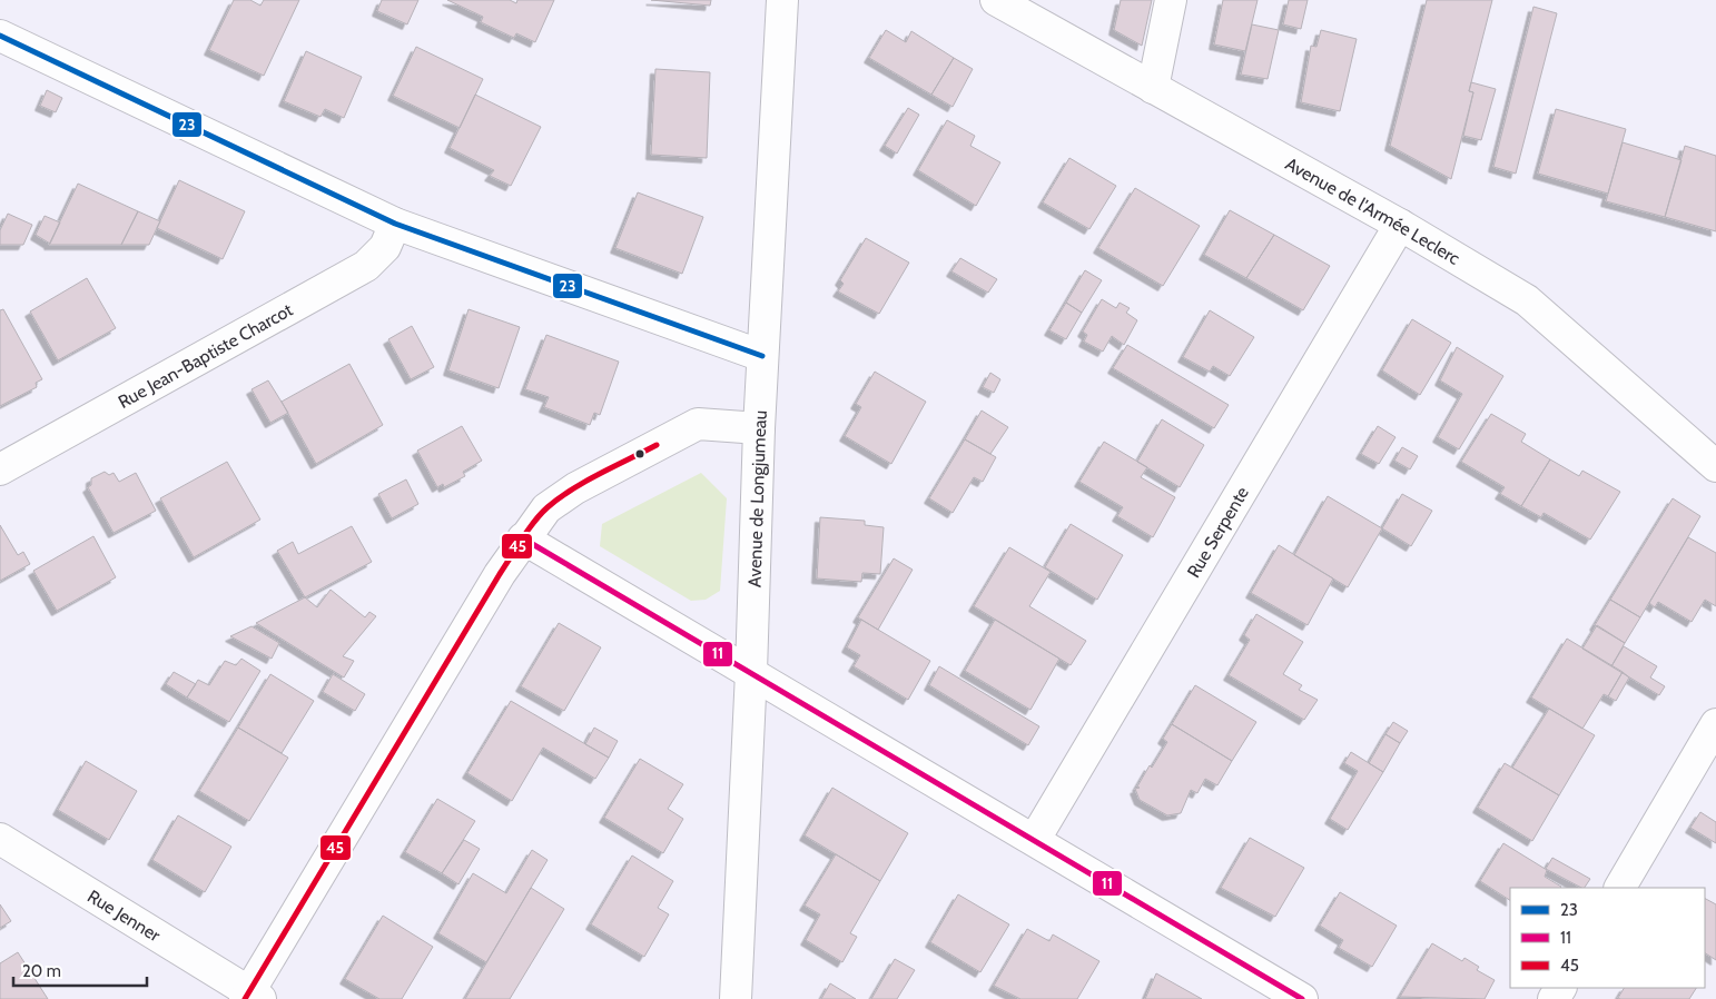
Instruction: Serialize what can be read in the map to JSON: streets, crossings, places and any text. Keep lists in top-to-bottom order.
{
  "streets": {
    "street": [
      "Avenue de l'Armée Leclerc",
      "Rue Jean-Baptiste Charcot",
      "Avenue de Longjumeau",
      "Rue Serpente",
      "Rue Jenner"
    ]
  },
  "crossings": [
    ["Avenue de l'Armée Leclerc", "Rue Serpente"]
  ],
  "lines": ["transit line 23", "transit line 45", "transit line 11"],
  "legend": ["23", "11", "45"],
  "scale_bar": "20 m"
}
